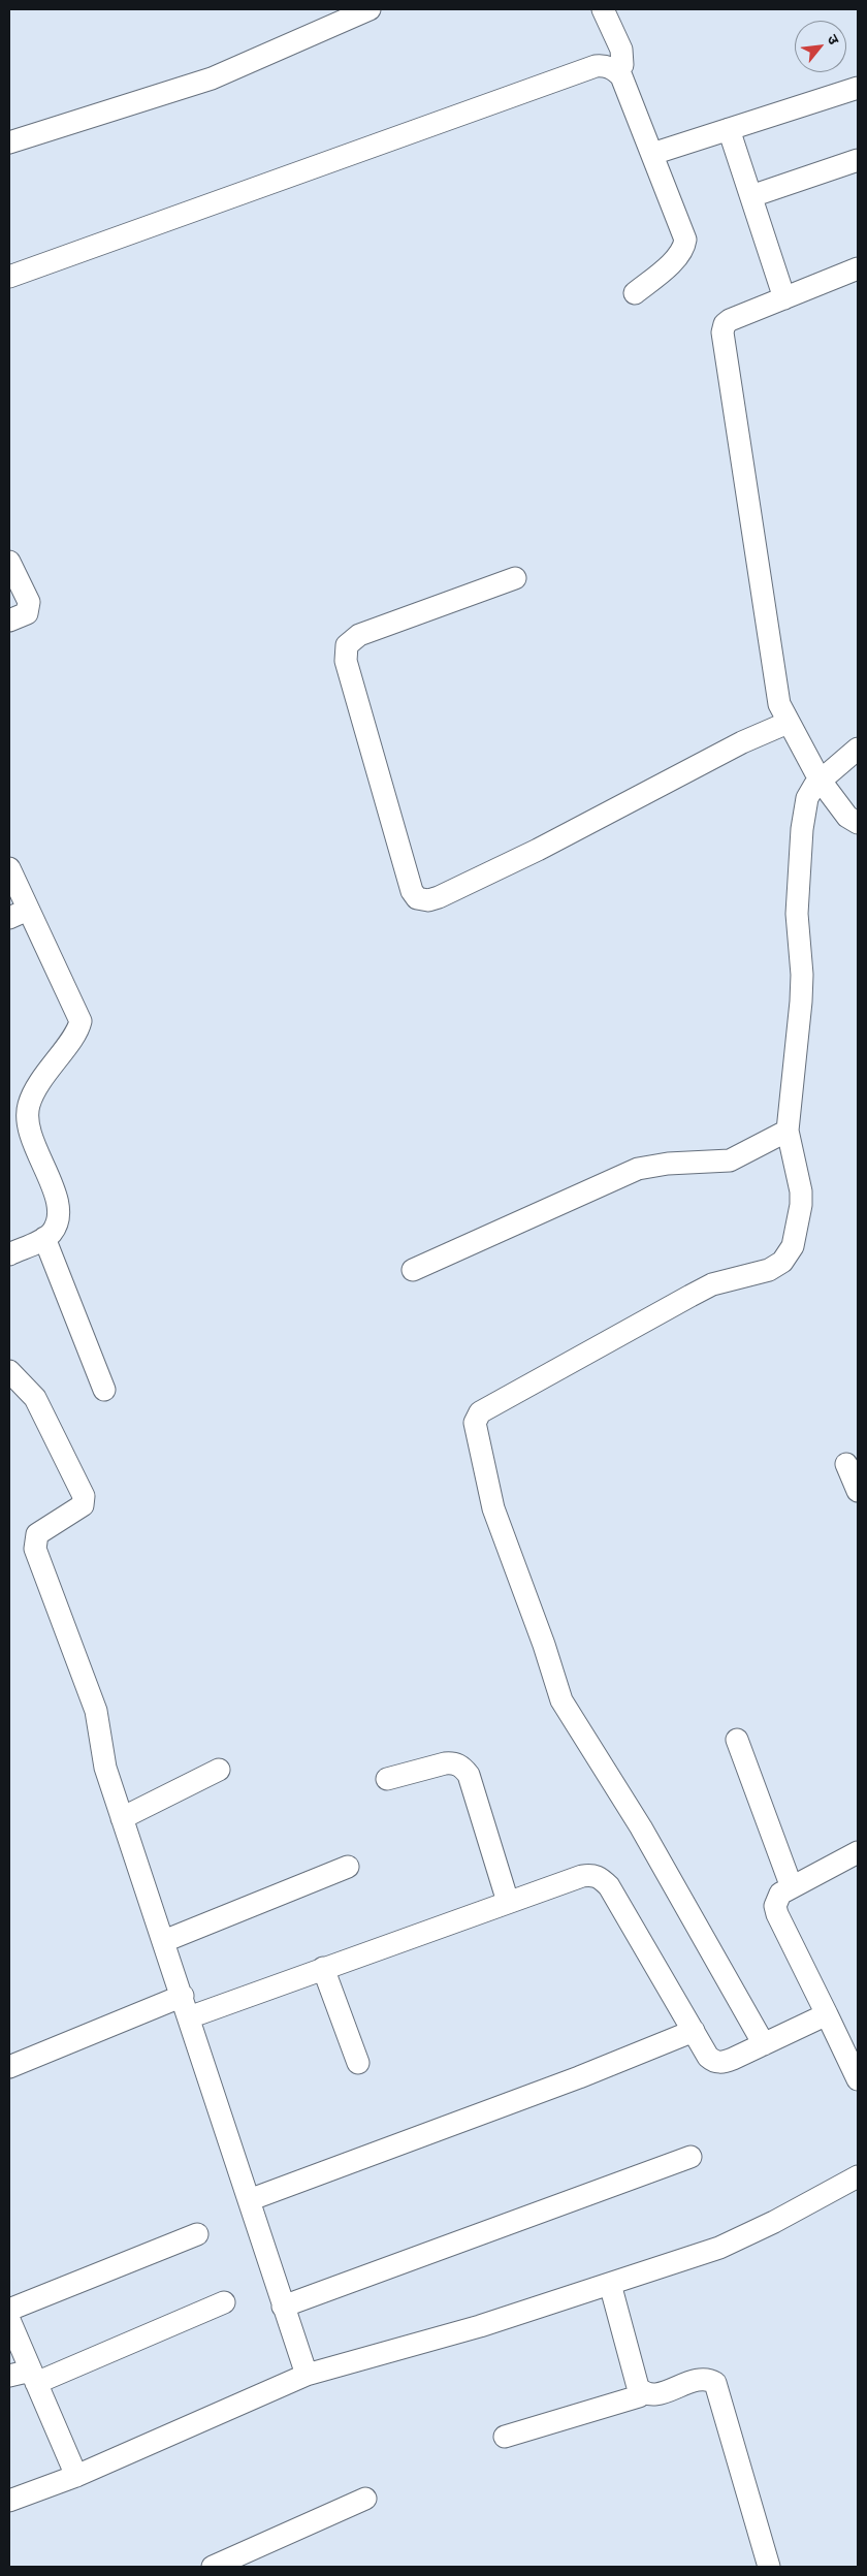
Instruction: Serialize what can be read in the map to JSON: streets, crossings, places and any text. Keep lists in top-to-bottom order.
{
  "north": "top right"
}
